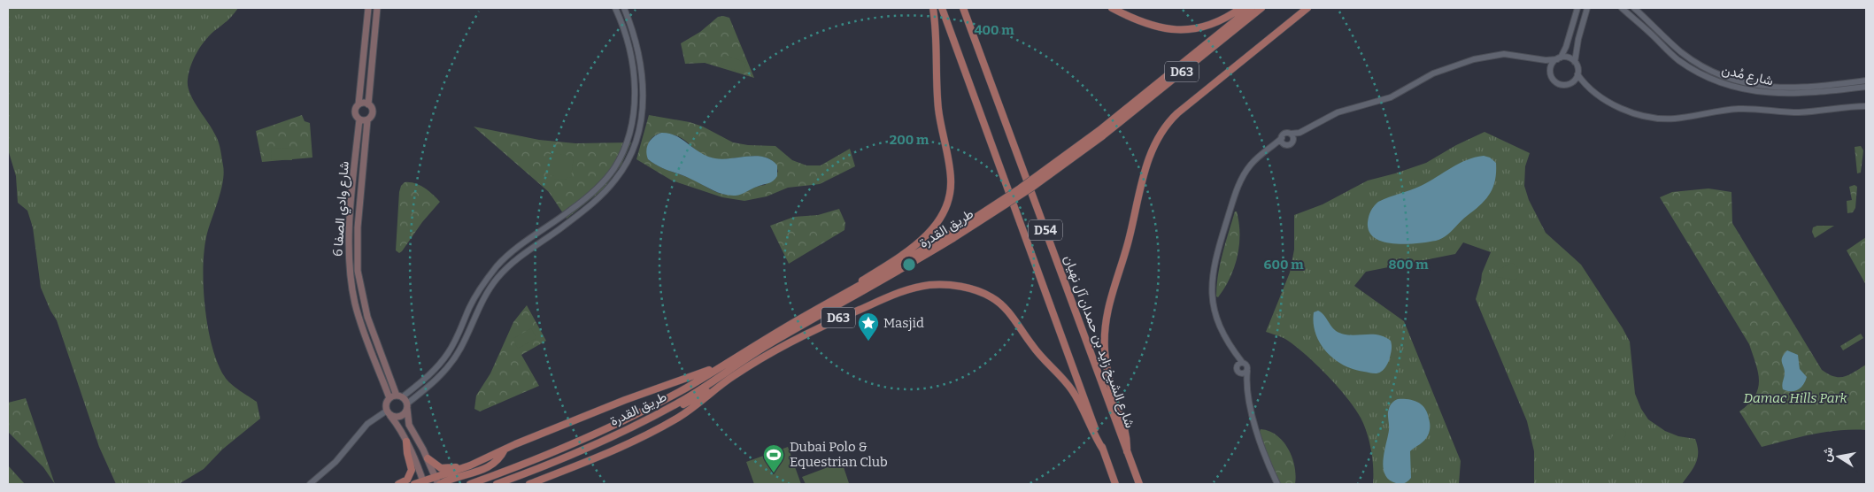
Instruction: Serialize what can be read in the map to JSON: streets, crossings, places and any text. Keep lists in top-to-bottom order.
{
  "streets": {
    "main road": [
      "D63",
      "شارع وادي الصفا 6",
      "طريق القدرة",
      "D54",
      "شارع الشيخ زايد بن حمدان آل نهيان"
    ],
    "street": ["شارع مُدن"]
  },
  "crossings": [
    ["طريق القدرة", "D54"]
  ],
  "parks": ["Damac Hills Park"],
  "places": {
    "place": ["Masjid"],
    "sports": ["Dubai Polo & Equestrian Club"]
  },
  "north": "left",
  "rings": [
    "400 m",
    "200 m",
    "600 m",
    "800 m"
  ]
}
